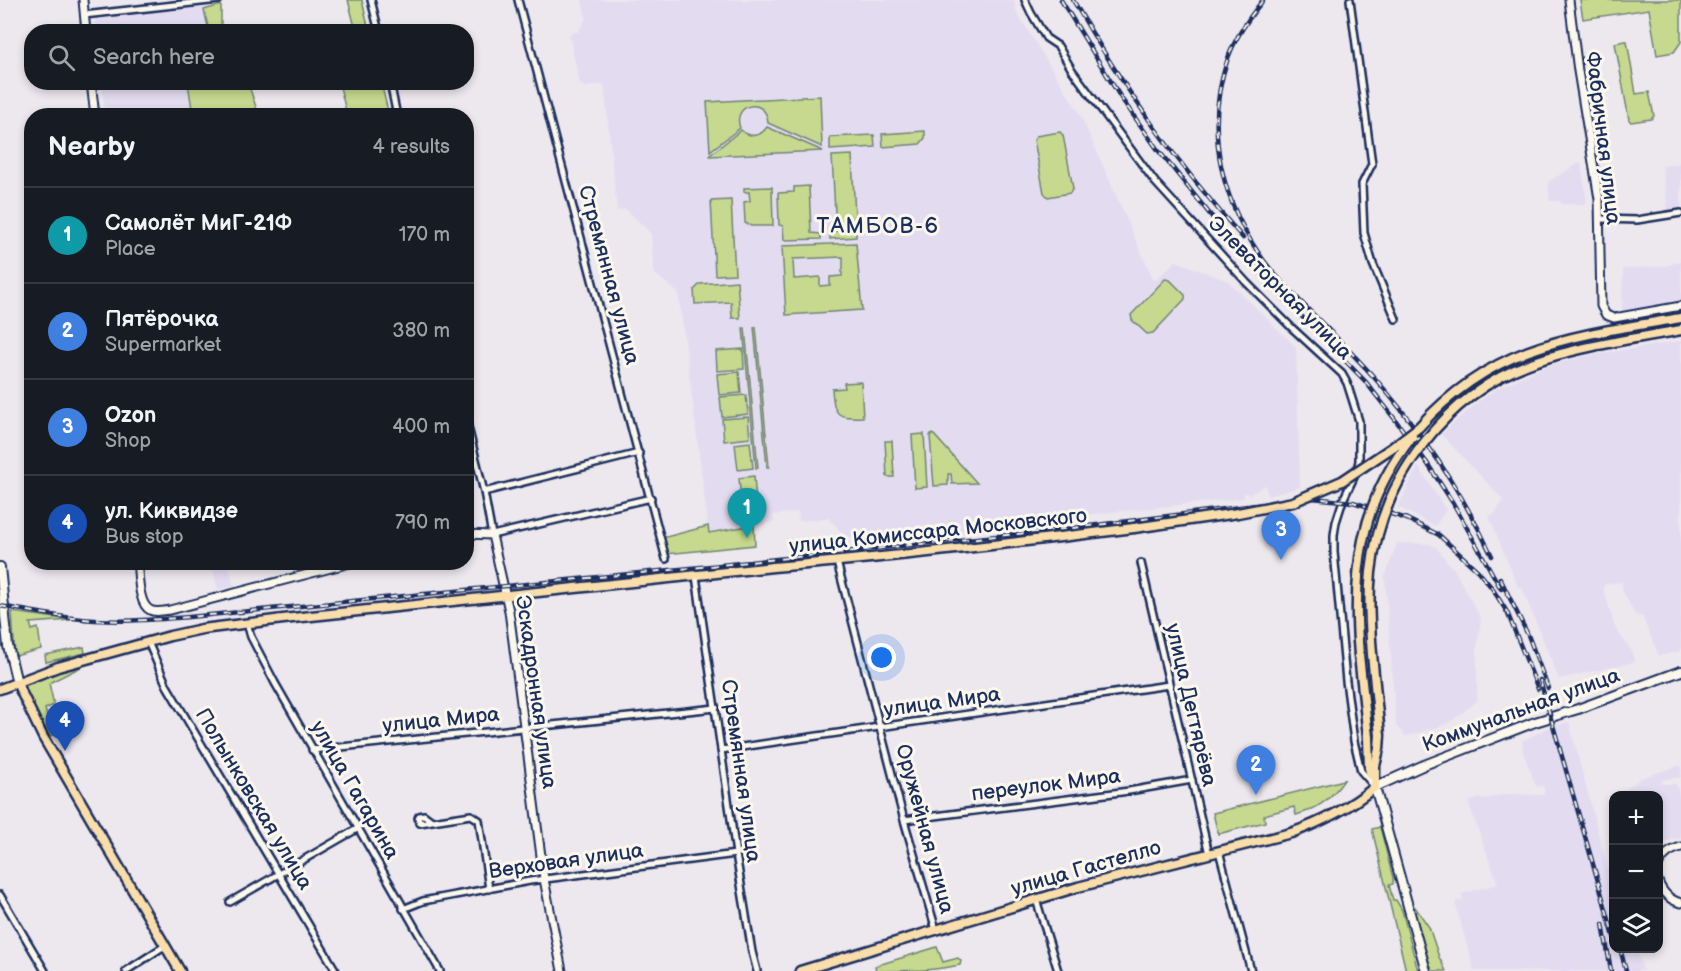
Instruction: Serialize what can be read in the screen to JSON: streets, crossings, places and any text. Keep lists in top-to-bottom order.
{
  "streets": {
    "main road": ["улица Комиссара Московского", "Коммунальная улица", "улица Гастелло"],
    "street": [
      "Фабричная улица",
      "Стремянная улица",
      "Элеваторная улица",
      "Эскадронная улица",
      "улица Мира",
      "улица Дегтярёва",
      "переулок Мира",
      "улица Гагарина",
      "Полынковская улица",
      "Оружейная улица",
      "Верховая улица"
    ]
  },
  "crossings": [
    ["Стремянная улица", "улица Комиссара Московского"],
    ["Стремянная улица", "улица Мира"],
    ["Стремянная улица", "Верховая улица"],
    ["Элеваторная улица", "Коммунальная улица"],
    ["Элеваторная улица", "улица Гастелло"],
    ["улица Комиссара Московского", "Эскадронная улица"],
    ["улица Комиссара Московского", "улица Гагарина"],
    ["улица Комиссара Московского", "Полынковская улица"],
    ["улица Комиссара Московского", "Оружейная улица"],
    ["Эскадронная улица", "улица Мира"],
    ["Эскадронная улица", "Верховая улица"],
    ["улица Мира", "улица Дегтярёва"],
    ["улица Мира", "улица Гагарина"],
    ["улица Мира", "Оружейная улица"],
    ["улица Дегтярёва", "переулок Мира"],
    ["улица Дегтярёва", "улица Гастелло"],
    ["Коммунальная улица", "улица Гастелло"],
    ["переулок Мира", "Оружейная улица"],
    ["улица Гагарина", "Верховая улица"],
    ["Оружейная улица", "улица Гастелло"]
  ],
  "districts": ["ТАМБОВ-6"],
  "page": {
    "search": "Search here",
    "heading": ["Nearby", "4 results"],
    "list": [
      {
        "mark": "1",
        "name": "Самолёт МиГ-21Ф",
        "note": "Place",
        "value": "170 m"
      },
      {
        "mark": "2",
        "name": "Пятёрочка",
        "note": "Supermarket",
        "value": "380 m"
      },
      {
        "mark": "3",
        "name": "Ozon",
        "note": "Shop",
        "value": "400 m"
      },
      {
        "mark": "4",
        "name": "ул. Киквидзе",
        "note": "Bus stop",
        "value": "790 m"
      }
    ],
    "pins": [
      "1",
      "3",
      "4",
      "2"
    ],
    "map_buttons": ["+", "−"]
  }
}
